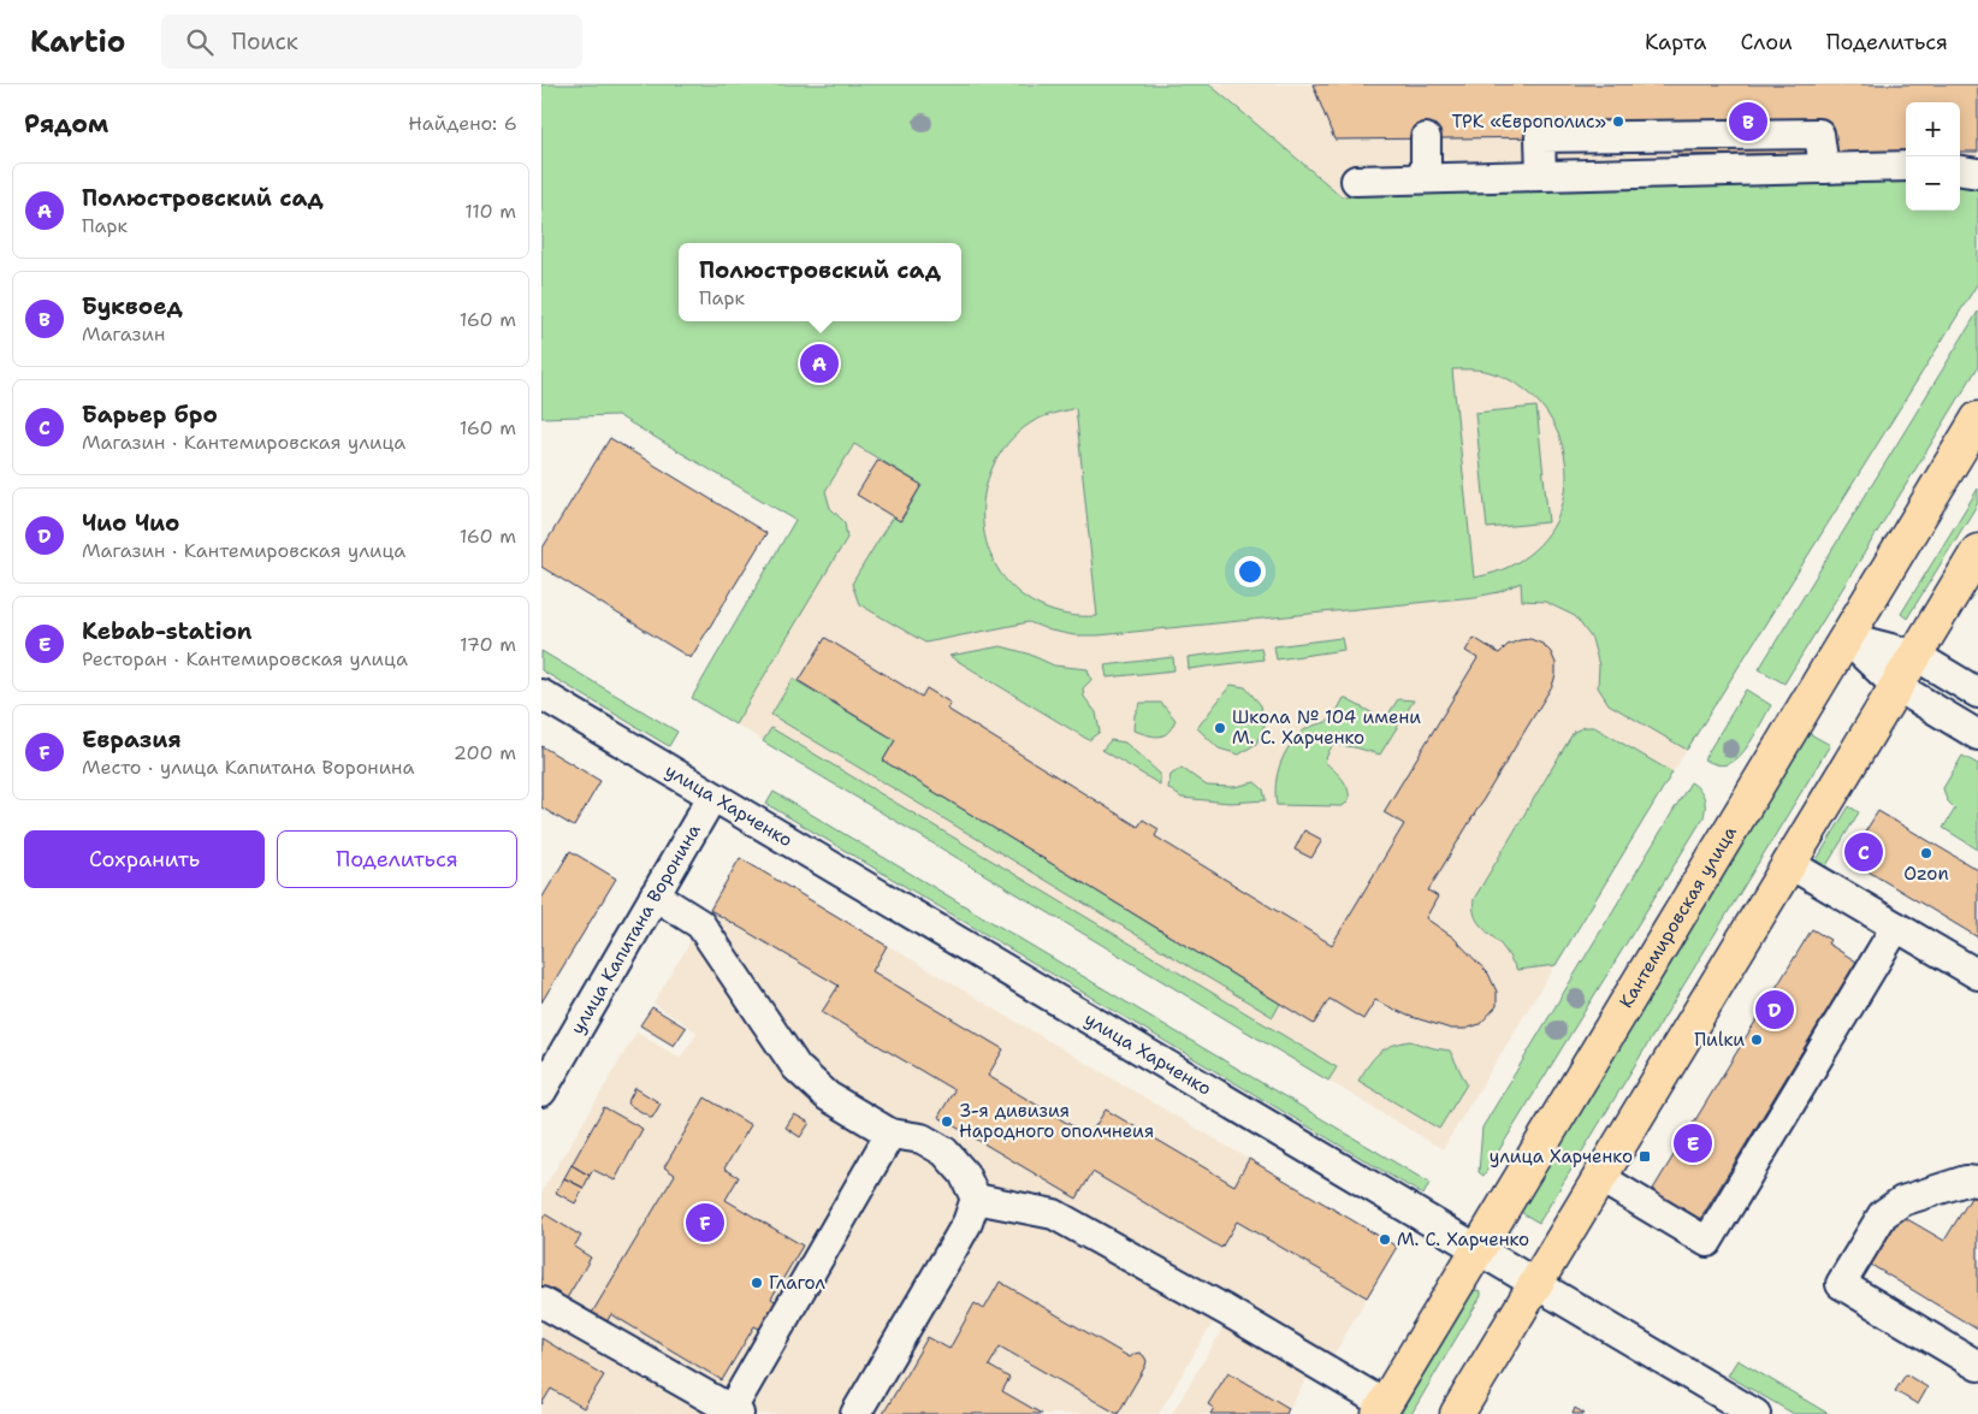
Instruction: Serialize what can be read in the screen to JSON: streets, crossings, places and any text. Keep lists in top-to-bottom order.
{
  "streets": {
    "main road": ["Кантемировская улица"],
    "street": ["улица Харченко", "улица Капитана Воронина"]
  },
  "crossings": [
    ["улица Харченко", "Кантемировская улица"],
    ["улица Харченко", "улица Капитана Воронина"]
  ],
  "places": {
    "other": [
      "ТРК «Европолис»",
      "Школа № 104 имени М. С. Харченко",
      "Ozon",
      "Пиlки",
      "3-я дивизия Народного ополчнеия",
      "М. С. Харченко",
      "Глагол"
    ],
    "transit": ["улица Харченко"]
  },
  "page": {
    "header": "Kartio",
    "search": "Поиск",
    "nav": ["Карта", "Слои", "Поделиться"],
    "heading": ["Рядом", "Найдено: 6"],
    "pins": [
      "B",
      "A",
      "C",
      "D",
      "E",
      "F"
    ],
    "map_buttons": ["+", "−"],
    "list": [
      {
        "mark": "A",
        "name": "Полюстровский сад",
        "note": "Парк",
        "value": "110 m"
      },
      {
        "mark": "B",
        "name": "Буквоед",
        "note": "Магазин",
        "value": "160 m"
      },
      {
        "mark": "C",
        "name": "Барьер бро",
        "note": "Магазин · Кантемировская улица",
        "value": "160 m"
      },
      {
        "mark": "D",
        "name": "Чио Чио",
        "note": "Магазин · Кантемировская улица",
        "value": "160 m"
      },
      {
        "mark": "E",
        "name": "Kebab-station",
        "note": "Ресторан · Кантемировская улица",
        "value": "170 m"
      },
      {
        "mark": "F",
        "name": "Евразия",
        "note": "Место · улица Капитана Воронина",
        "value": "200 m"
      }
    ],
    "popup": ["Полюстровский сад", "Парк"],
    "buttons": ["Сохранить", "Поделиться"]
  }
}
